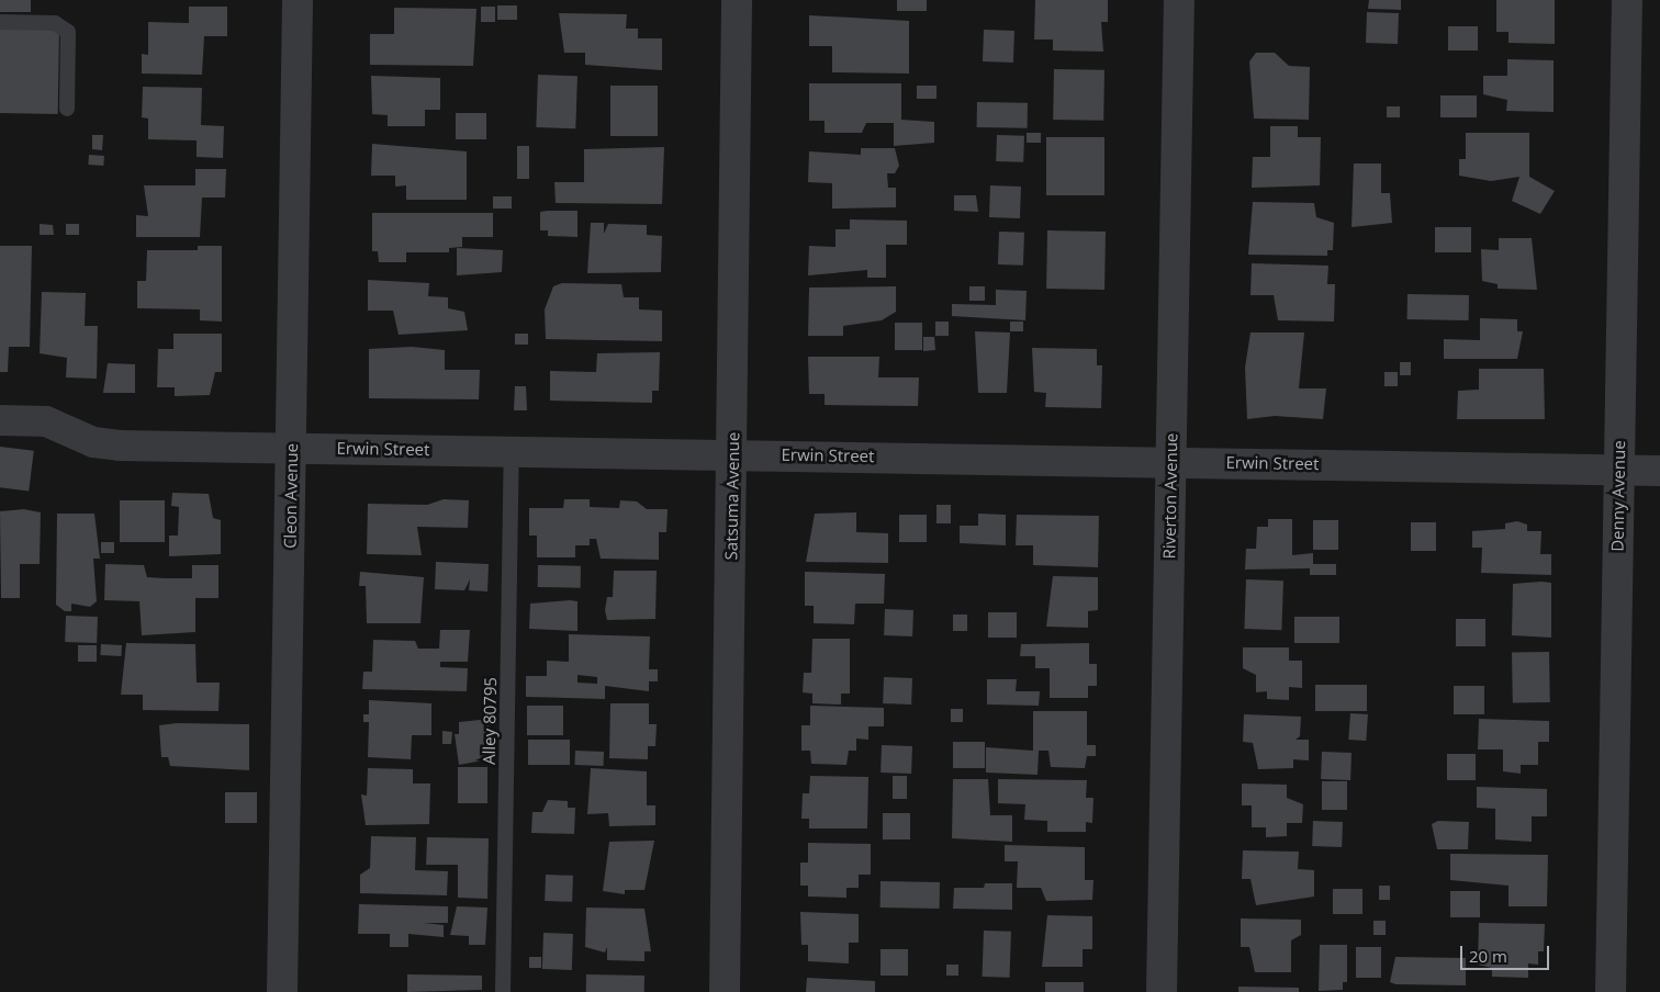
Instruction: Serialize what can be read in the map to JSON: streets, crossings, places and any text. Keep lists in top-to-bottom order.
{
  "streets": {
    "street": [
      "Erwin Street",
      "Cleon Avenue",
      "Satsuma Avenue",
      "Riverton Avenue",
      "Denny Avenue"
    ],
    "lane": ["Alley 80795"]
  },
  "crossings": [
    ["Erwin Street", "Cleon Avenue"],
    ["Erwin Street", "Satsuma Avenue"],
    ["Erwin Street", "Riverton Avenue"],
    ["Erwin Street", "Denny Avenue"],
    ["Erwin Street", "Alley 80795"]
  ],
  "scale_bar": "20 m"
}
